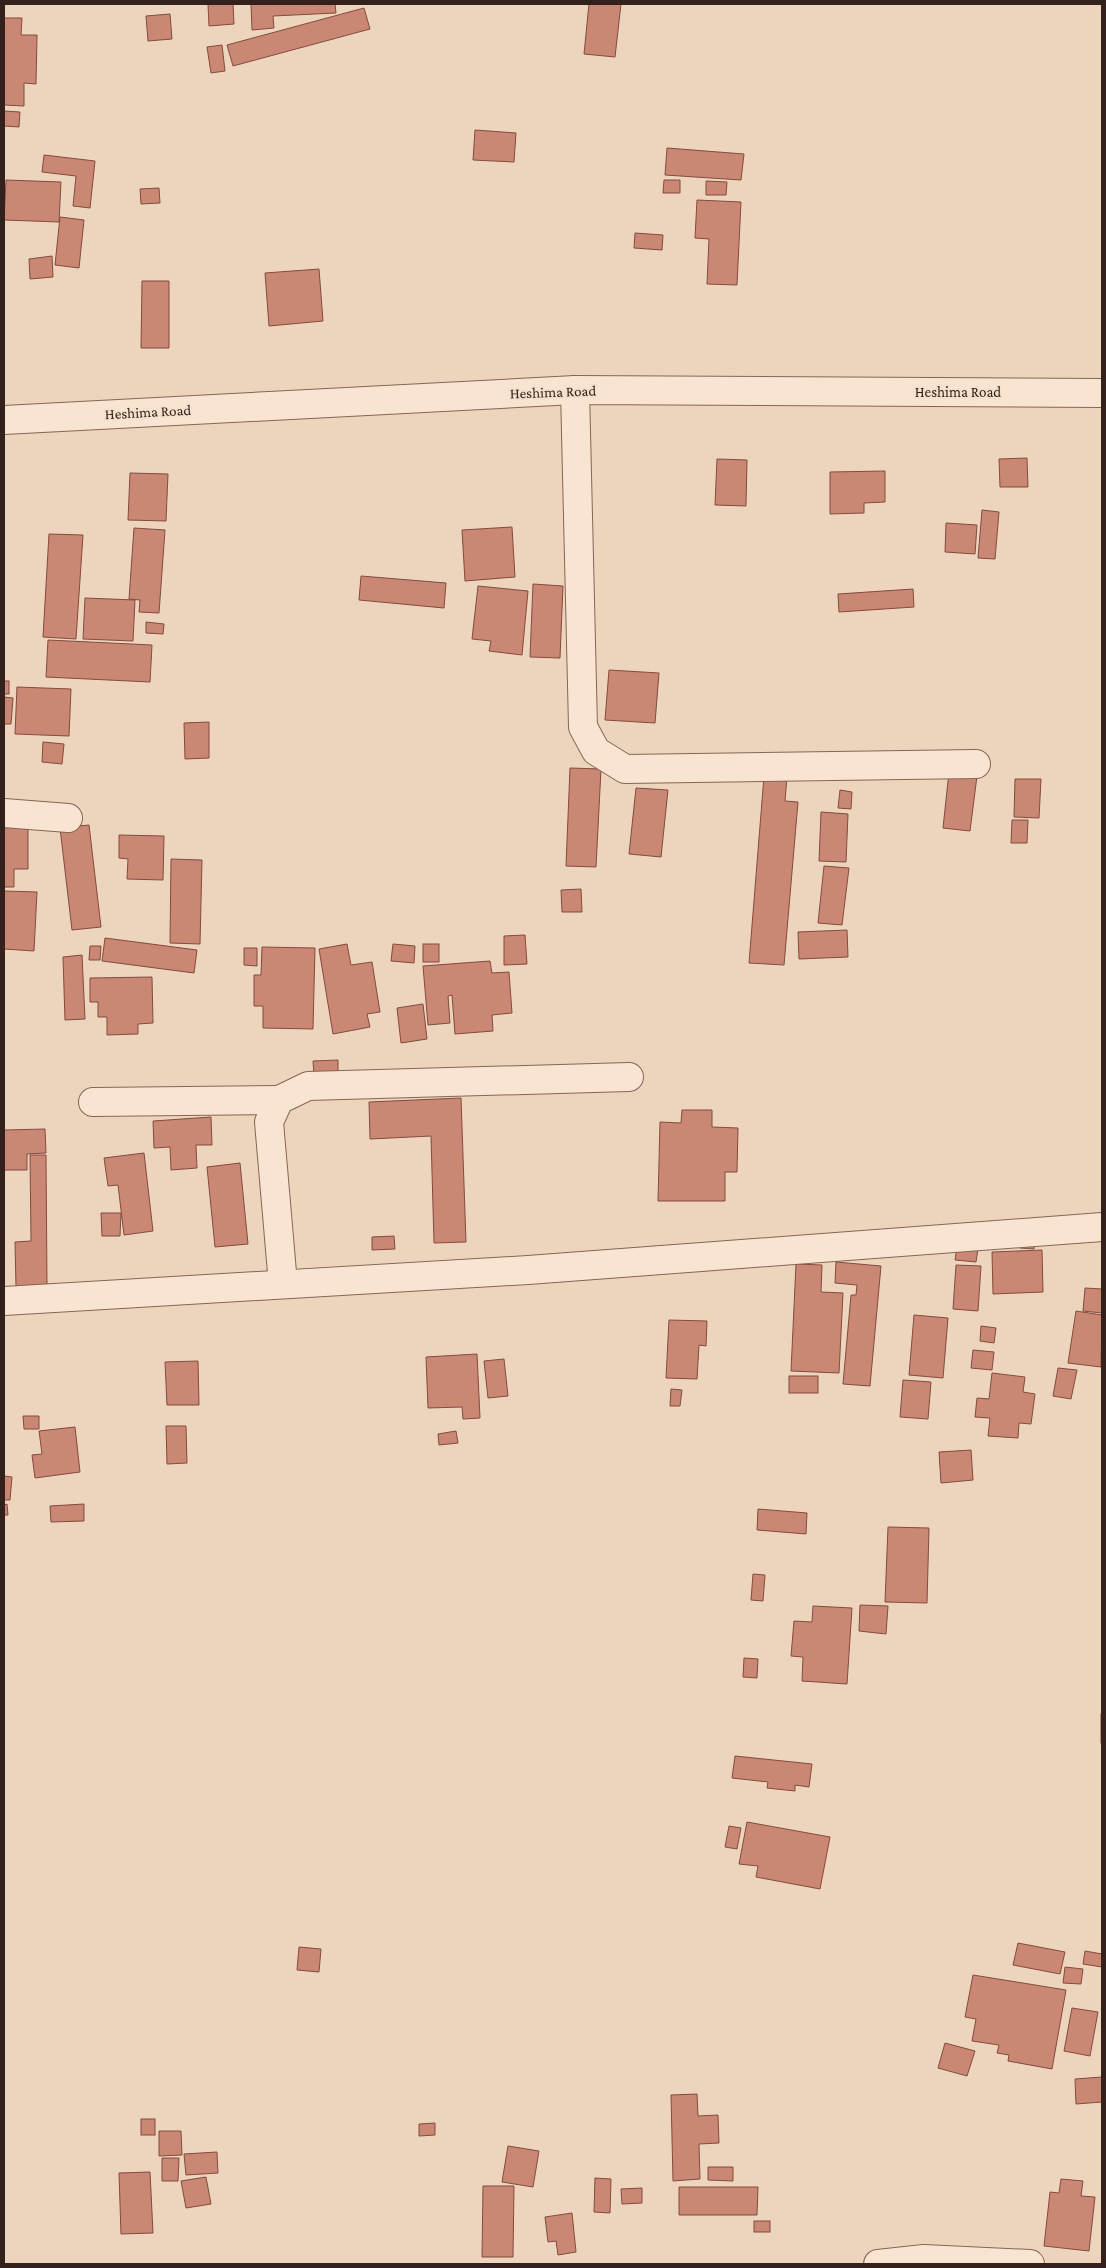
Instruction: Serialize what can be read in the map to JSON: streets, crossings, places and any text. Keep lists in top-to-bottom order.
{
  "streets": {
    "street": ["Heshima Road"]
  }
}
